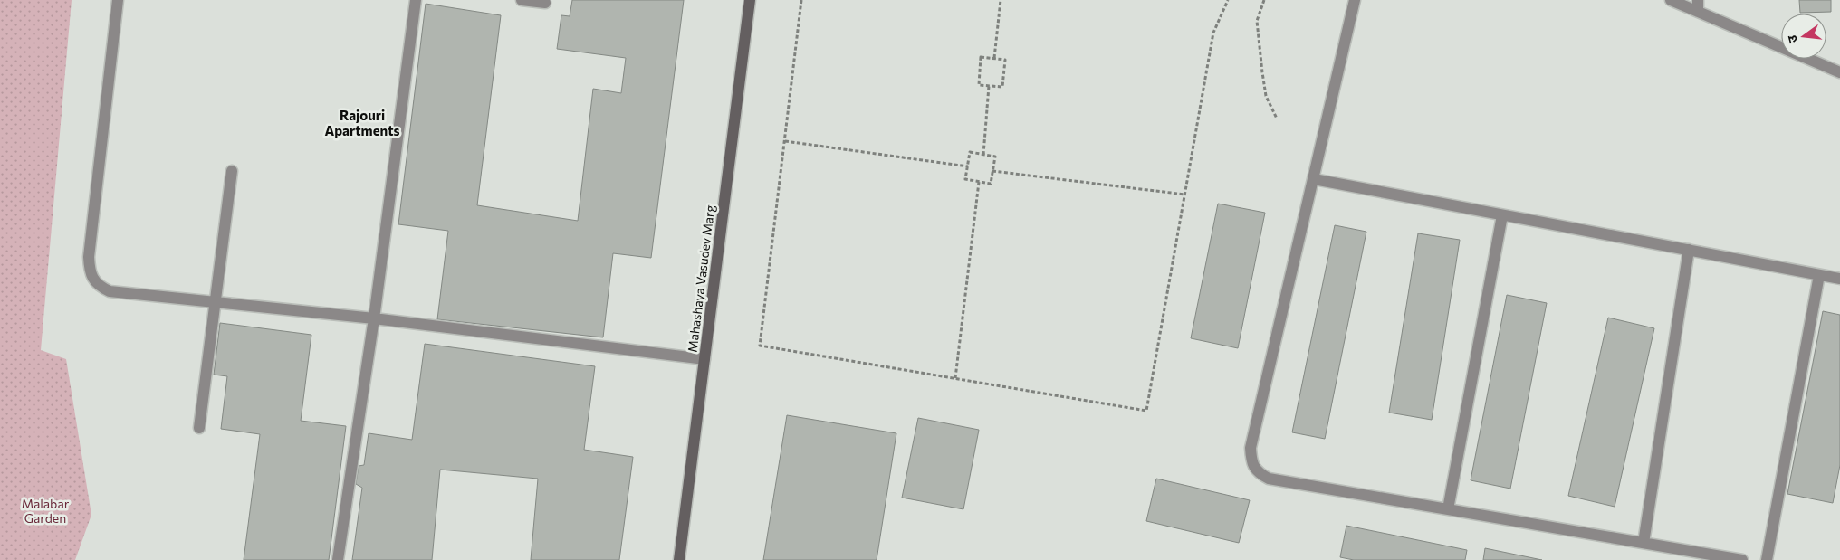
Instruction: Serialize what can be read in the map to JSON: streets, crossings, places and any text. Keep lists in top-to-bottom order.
{
  "streets": {
    "street": ["Mahashaya Vasudev Marg"]
  },
  "districts": ["Rajouri Apartments"],
  "parks": ["Malabar Garden"],
  "north": "left"
}
